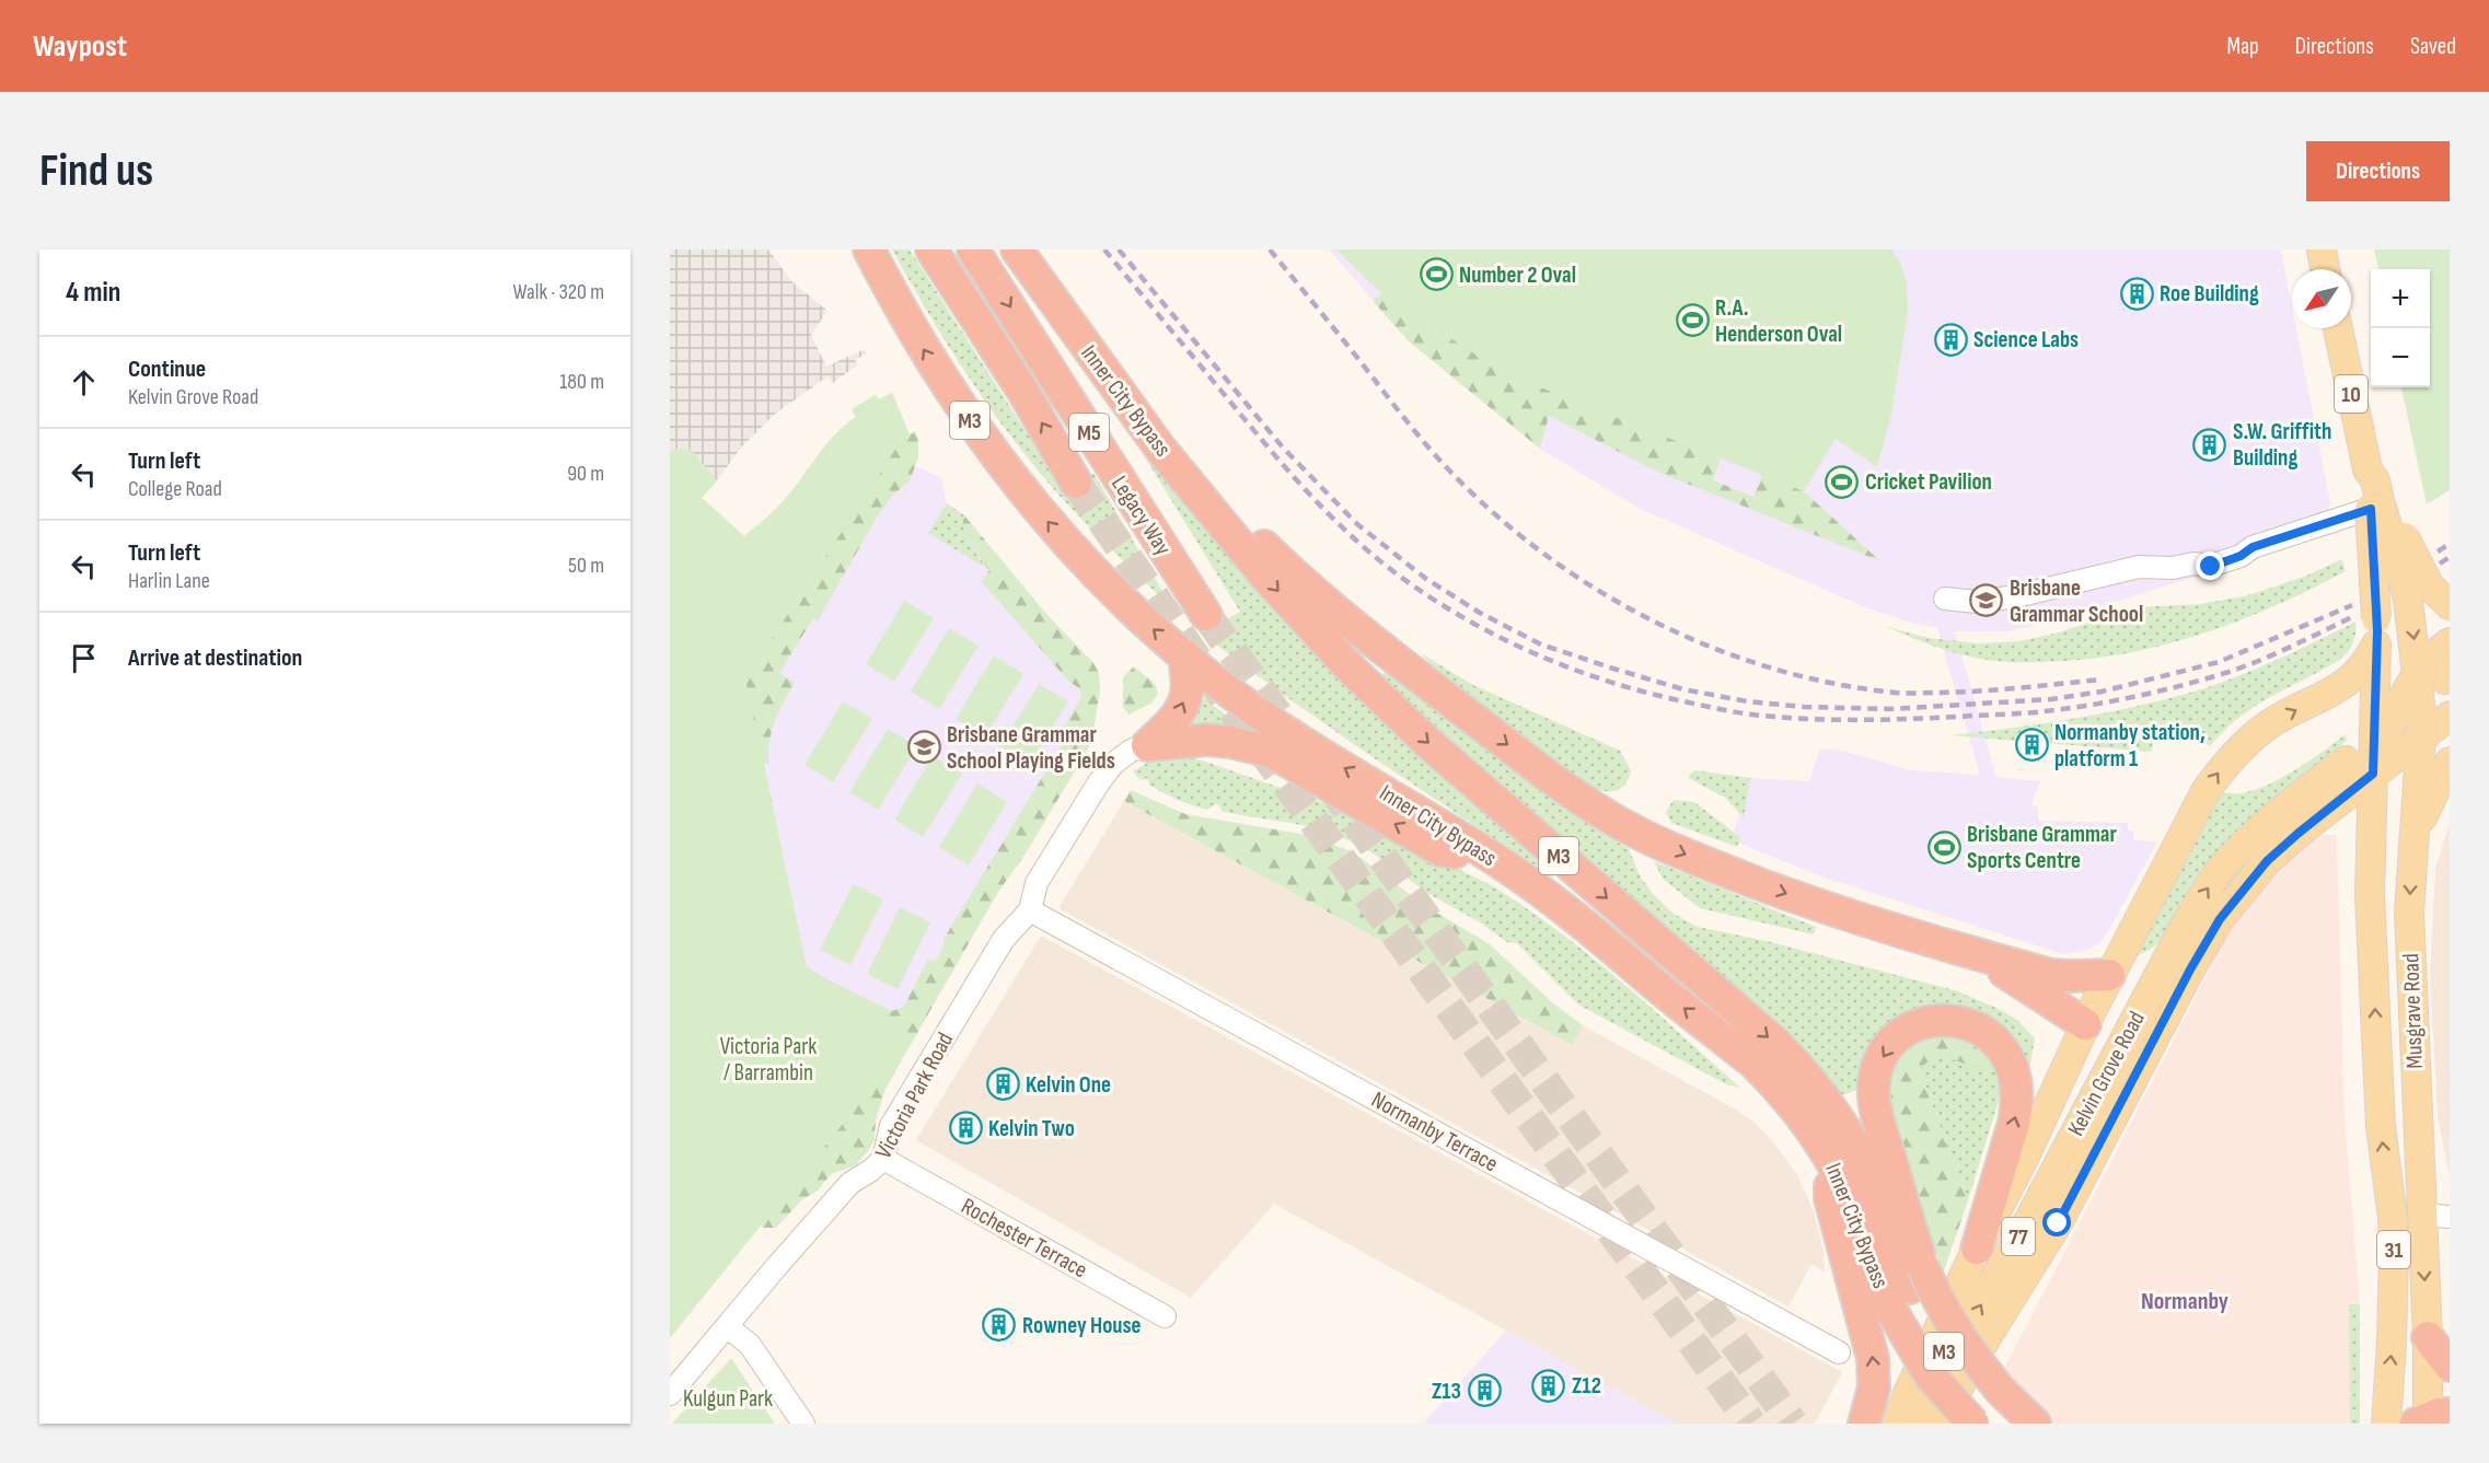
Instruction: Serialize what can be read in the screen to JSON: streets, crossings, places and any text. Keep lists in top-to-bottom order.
{
  "streets": {
    "highway": [
      "Inner City Bypass",
      "M3",
      "M5",
      "Legacy Way"
    ],
    "main road": [
      "10",
      "Musgrave Road",
      "Kelvin Grove Road",
      "77",
      "31"
    ],
    "street": ["Victoria Park Road", "Normanby Terrace", "Rochester Terrace"]
  },
  "crossings": [
    ["10", "Musgrave Road"],
    ["10", "Kelvin Grove Road"],
    ["Musgrave Road", "Kelvin Grove Road"],
    ["Victoria Park Road", "Normanby Terrace"],
    ["Victoria Park Road", "Rochester Terrace"]
  ],
  "districts": ["Normanby"],
  "parks": ["Victoria Park / Barrambin", "Kulgun Park"],
  "places": {
    "sports": [
      "Number 2 Oval",
      "R.A. Henderson Oval",
      "Cricket Pavilion",
      "Brisbane Grammar Sports Centre"
    ],
    "building": [
      "Roe Building",
      "Science Labs",
      "S.W. Griffith Building",
      "Normanby station, platform 1",
      "Kelvin One",
      "Kelvin Two",
      "Rowney House",
      "Z12",
      "Z13"
    ],
    "school or university": ["Brisbane Grammar School", "Brisbane Grammar School Playing Fields"]
  },
  "north": "bottom left",
  "page": {
    "header": "Waypost",
    "nav": ["Map", "Directions", "Saved"],
    "buttons": "Directions",
    "title": "Find us",
    "heading": ["4 min", "Walk · 320 m"],
    "map_buttons": ["+", "−"],
    "list": [
      ["Continue", "Kelvin Grove Road", "180 m"],
      ["Turn left", "College Road", "90 m"],
      ["Turn left", "Harlin Lane", "50 m"],
      "Arrive at destination"
    ]
  }
}
